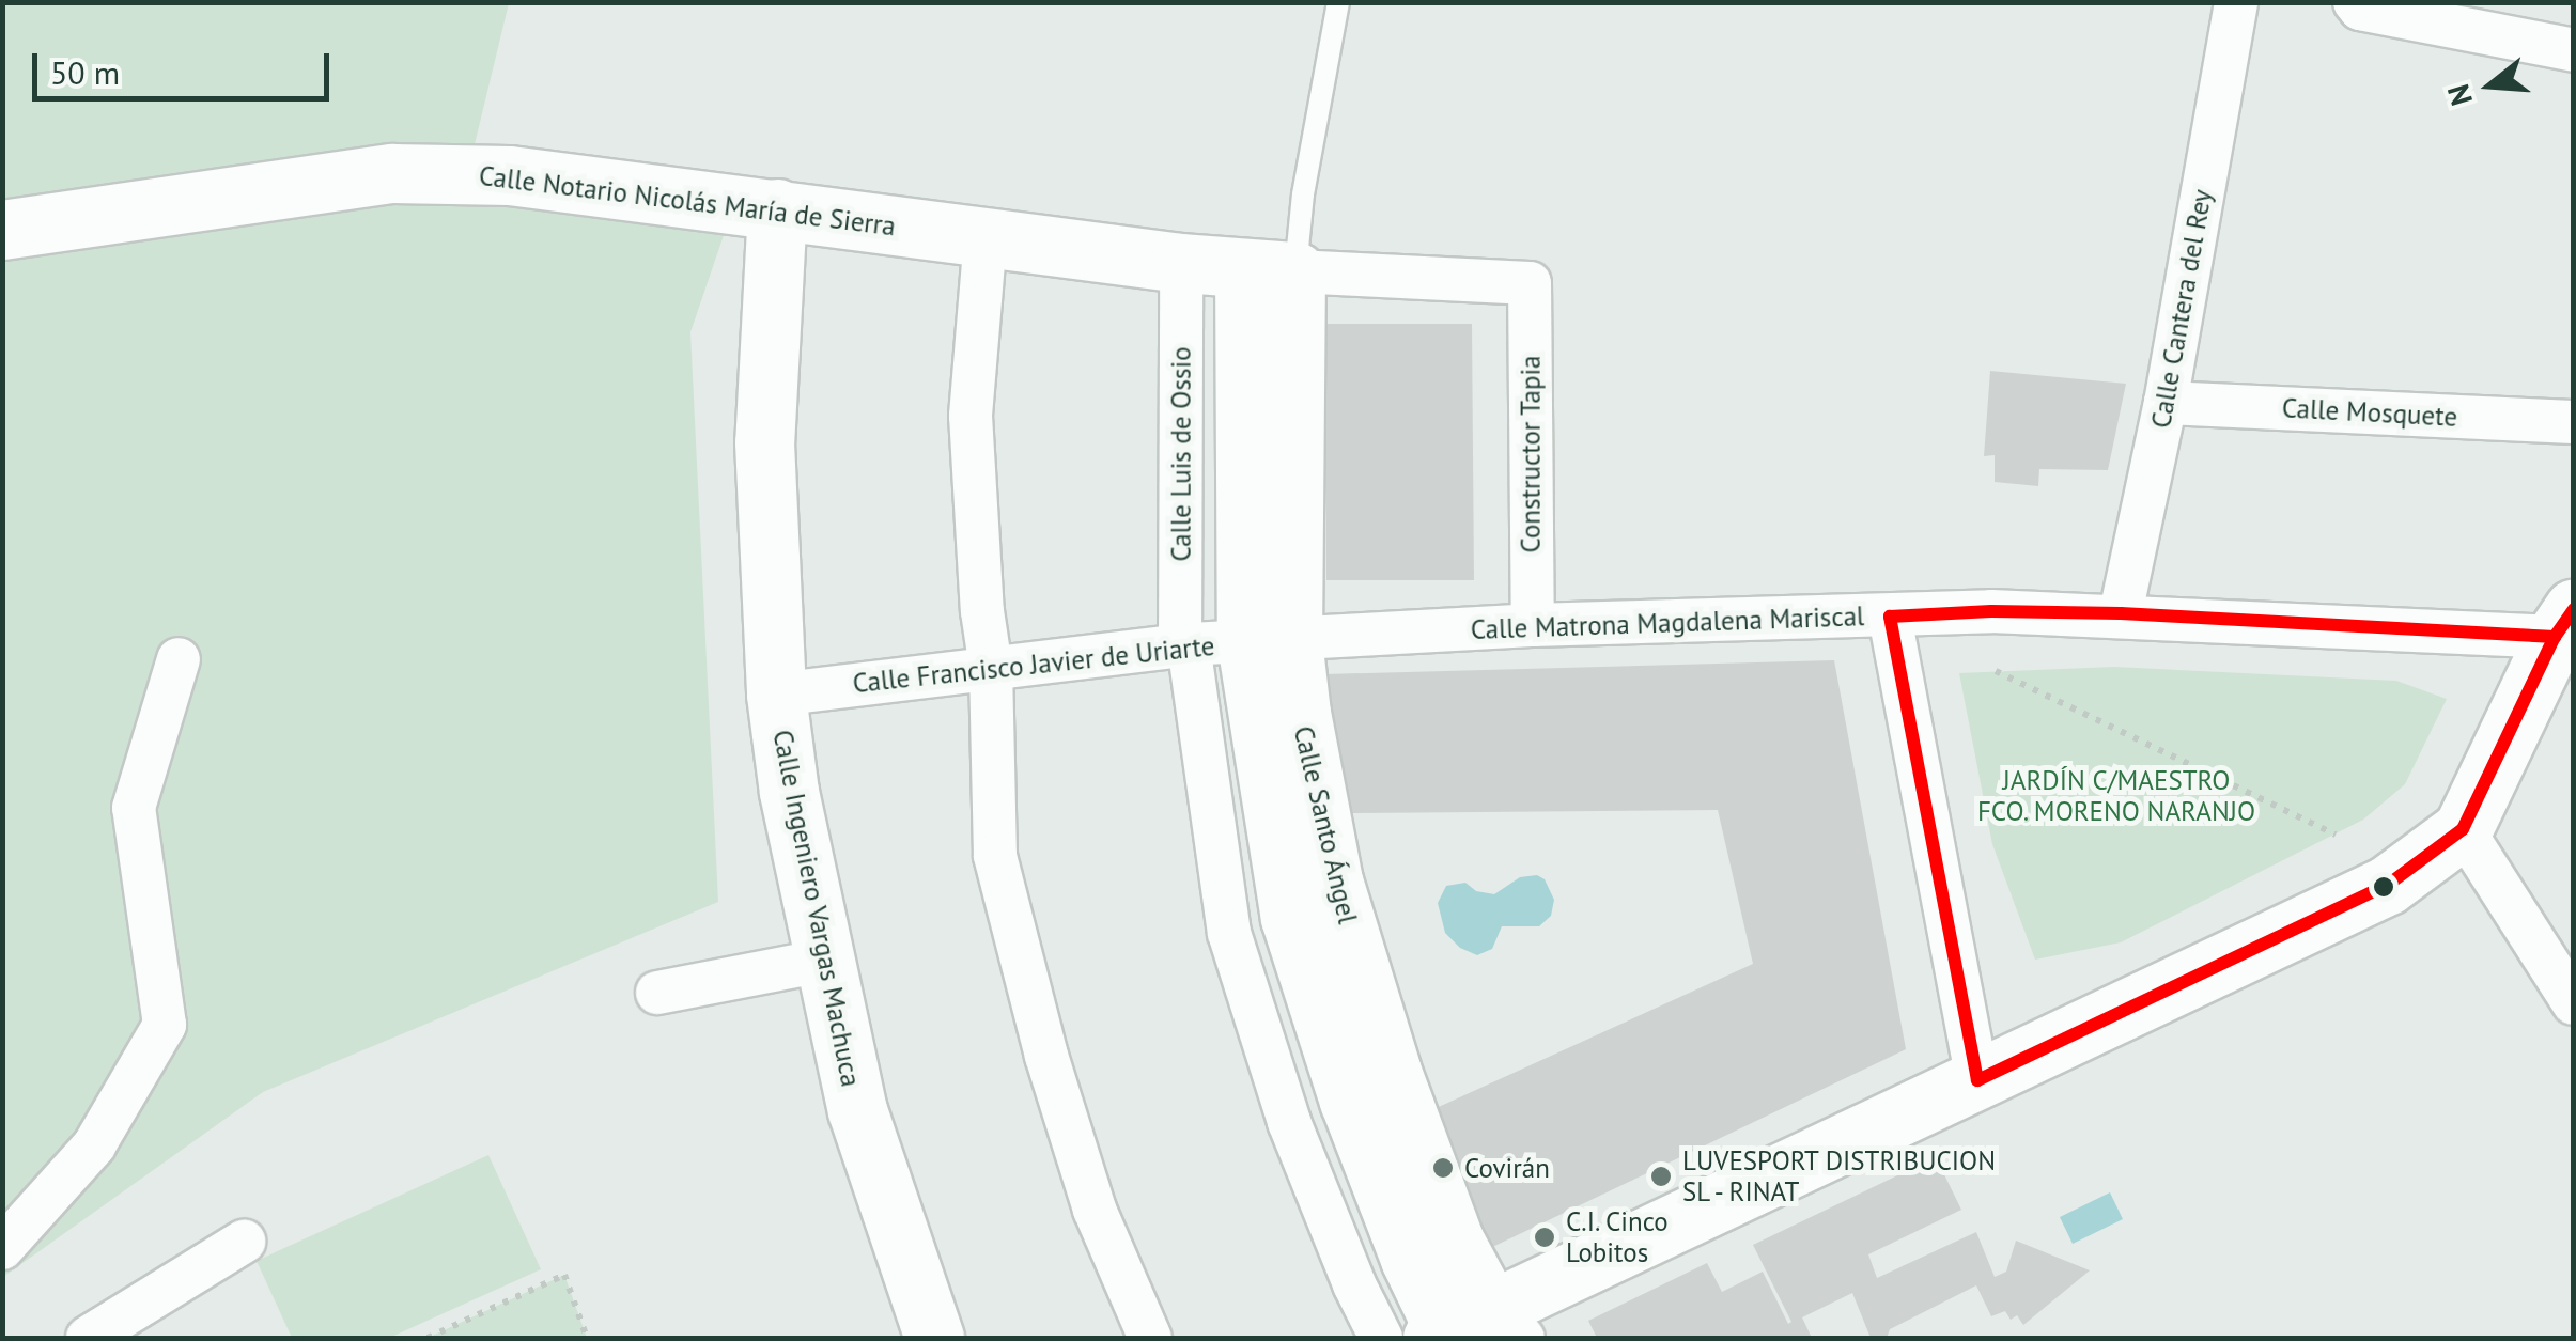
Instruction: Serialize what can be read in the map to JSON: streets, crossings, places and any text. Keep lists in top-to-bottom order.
{
  "streets": {
    "street": [
      "Calle Notario Nicolás María de Sierra",
      "Calle Cantera del Rey",
      "Calle Mosquete",
      "Calle Luis de Ossio",
      "Constructor Tapia",
      "Calle Matrona Magdalena Mariscal",
      "Calle Francisco Javier de Uriarte",
      "Calle Santo Ángel",
      "Calle Ingeniero Vargas Machuca"
    ]
  },
  "crossings": [
    ["Calle Notario Nicolás María de Sierra", "Calle Luis de Ossio"],
    ["Calle Notario Nicolás María de Sierra", "Constructor Tapia"],
    ["Calle Notario Nicolás María de Sierra", "Calle Santo Ángel"],
    ["Calle Notario Nicolás María de Sierra", "Calle Ingeniero Vargas Machuca"],
    ["Calle Cantera del Rey", "Calle Mosquete"],
    ["Calle Cantera del Rey", "Calle Matrona Magdalena Mariscal"],
    ["Calle Luis de Ossio", "Calle Francisco Javier de Uriarte"],
    ["Constructor Tapia", "Calle Matrona Magdalena Mariscal"],
    ["Constructor Tapia", "Calle Santo Ángel"],
    ["Calle Matrona Magdalena Mariscal", "Calle Francisco Javier de Uriarte"],
    ["Calle Matrona Magdalena Mariscal", "Calle Santo Ángel"],
    ["Calle Francisco Javier de Uriarte", "Calle Santo Ángel"],
    ["Calle Francisco Javier de Uriarte", "Calle Ingeniero Vargas Machuca"]
  ],
  "parks": ["JARDÍN C/MAESTRO FCO. MORENO NARANJO"],
  "places": ["Covirán", "LUVESPORT DISTRIBUCION SL - RINAT", "C.I. Cinco Lobitos"],
  "scale_bar": "50 m",
  "north": "left"
}
